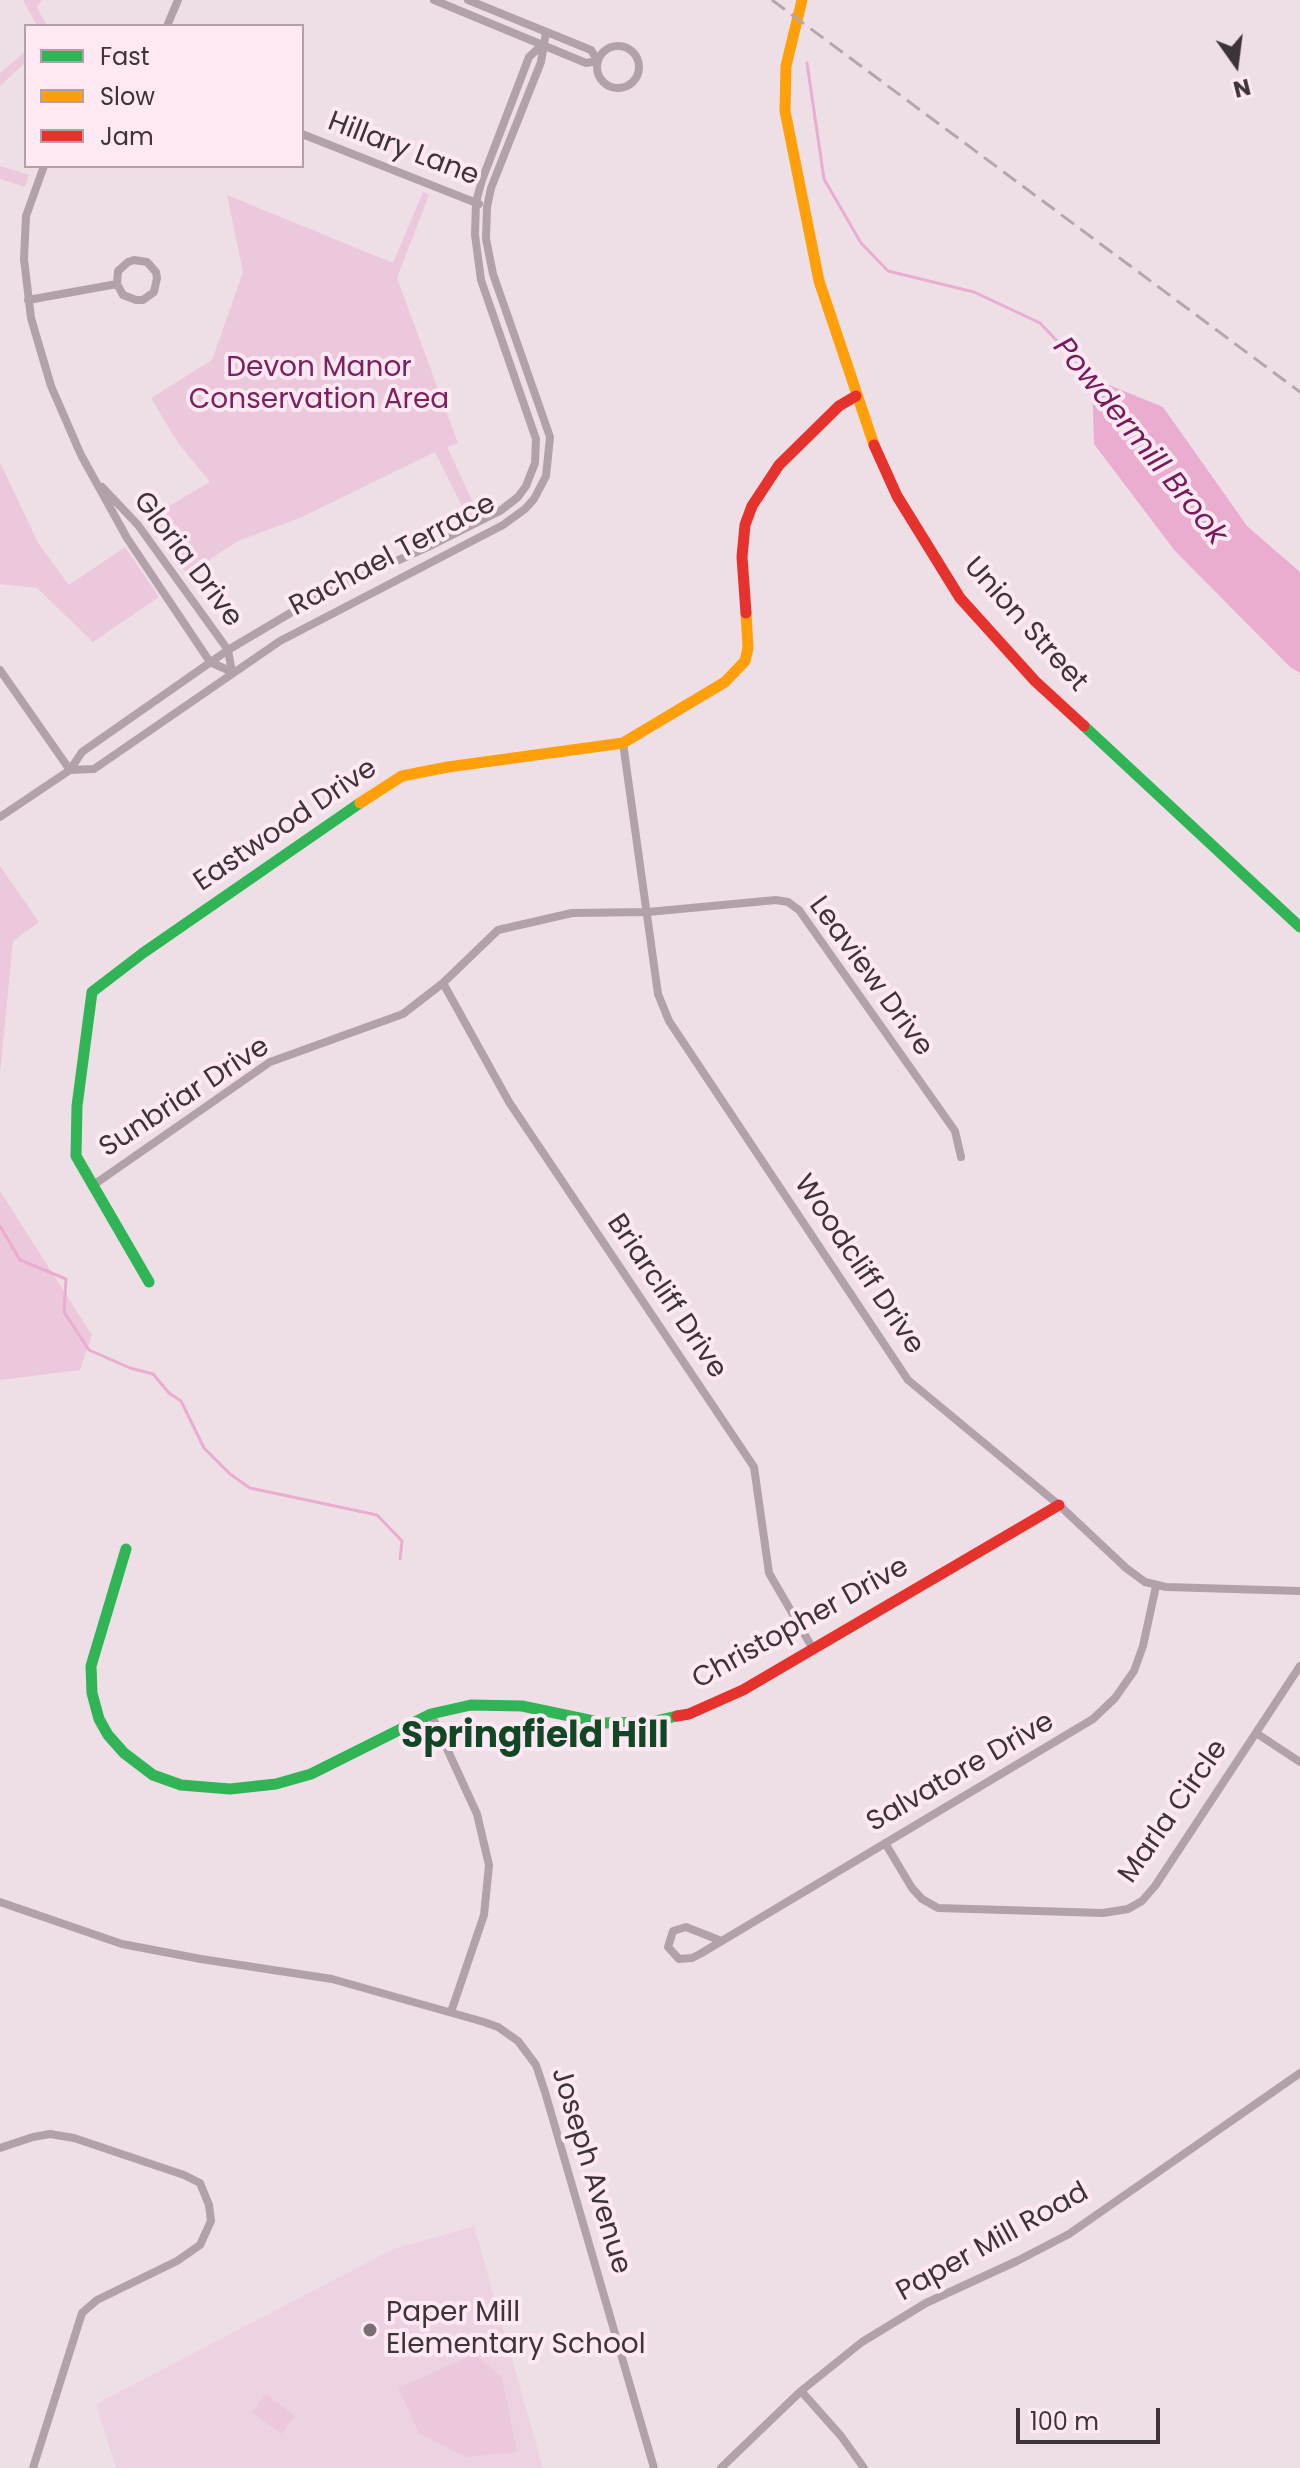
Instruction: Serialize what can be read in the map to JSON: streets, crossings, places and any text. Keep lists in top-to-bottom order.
{
  "streets": {
    "street": [
      "Hillary Lane",
      "Rachael Terrace",
      "Gloria Drive",
      "Union Street",
      "Eastwood Drive",
      "Leaview Drive",
      "Sunbriar Drive",
      "Woodcliff Drive",
      "Briarcliff Drive",
      "Christopher Drive",
      "Salvatore Drive",
      "Marla Circle",
      "Joseph Avenue",
      "Paper Mill Road"
    ]
  },
  "crossings": [
    ["Hillary Lane", "Rachael Terrace"],
    ["Rachael Terrace", "Gloria Drive"],
    ["Union Street", "Eastwood Drive"],
    ["Eastwood Drive", "Sunbriar Drive"],
    ["Eastwood Drive", "Woodcliff Drive"],
    ["Leaview Drive", "Sunbriar Drive"],
    ["Leaview Drive", "Woodcliff Drive"],
    ["Sunbriar Drive", "Woodcliff Drive"],
    ["Sunbriar Drive", "Briarcliff Drive"],
    ["Woodcliff Drive", "Christopher Drive"],
    ["Woodcliff Drive", "Salvatore Drive"],
    ["Briarcliff Drive", "Christopher Drive"],
    ["Salvatore Drive", "Marla Circle"]
  ],
  "districts": ["Springfield Hill"],
  "water": ["Powdermill Brook"],
  "parks": ["Devon Manor Conservation Area"],
  "places": ["Paper Mill Elementary School"],
  "legend": ["Fast", "Slow", "Jam"],
  "scale_bar": "100 m",
  "north": "bottom"
}
